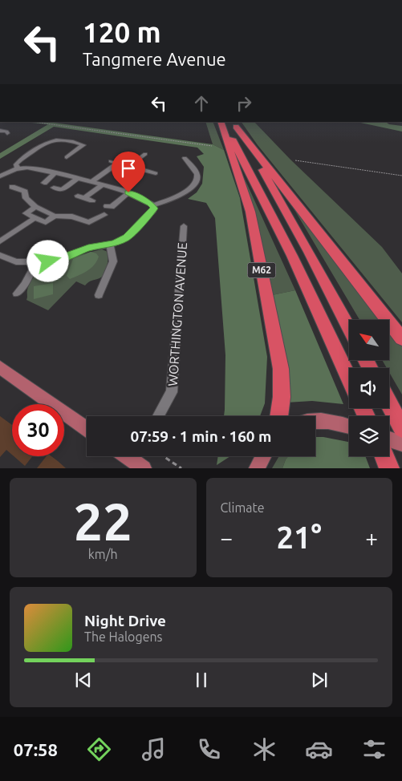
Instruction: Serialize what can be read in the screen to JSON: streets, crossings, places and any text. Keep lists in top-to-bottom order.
{
  "streets": {
    "highway": ["M62"],
    "street": ["WORTHINGTON AVENUE"]
  },
  "north": "top left",
  "page": {
    "turn": ["120 m", "Tangmere Avenue"],
    "limit": "30",
    "trip": "07:59 · 1 min · 160 m",
    "tile": [
      ["22", "km/h"],
      "Climate"
    ],
    "heat": ["−", "21°", "+"],
    "song": ["Night Drive", "The Halogens"],
    "tabs": "07:58"
  }
}
